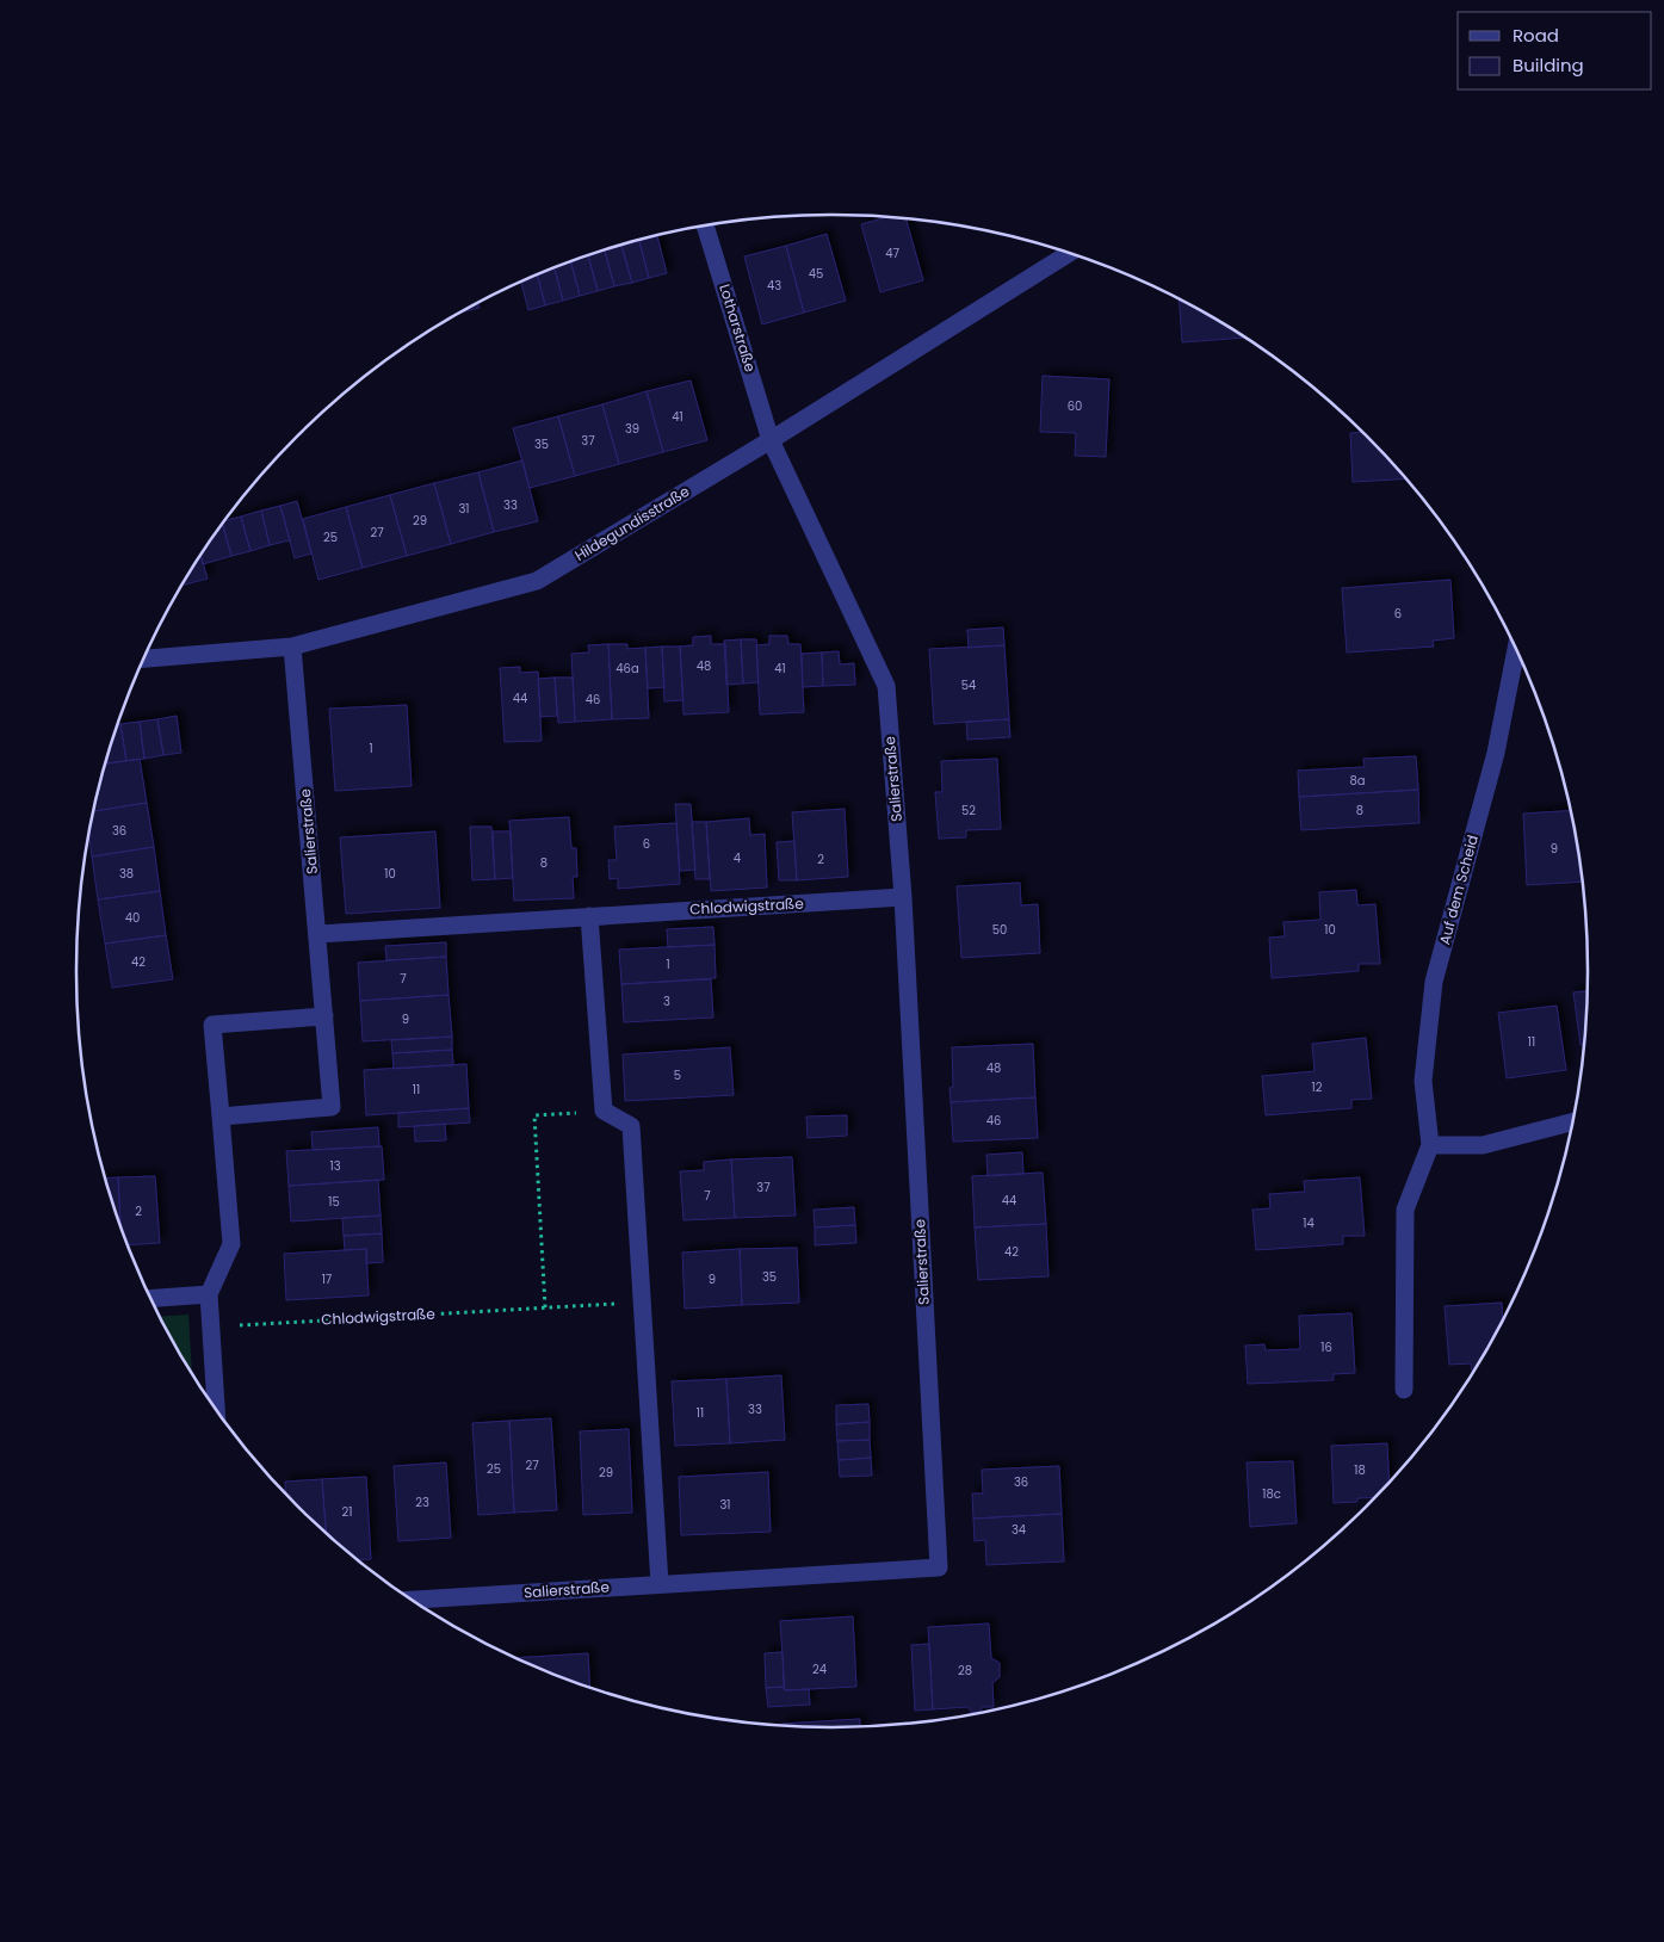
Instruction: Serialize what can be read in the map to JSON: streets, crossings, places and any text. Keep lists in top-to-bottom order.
{
  "streets": {
    "street": [
      "Lotharstraße",
      "Hildegundisstraße",
      "Salierstraße",
      "Auf dem Scheid",
      "Chlodwigstraße"
    ]
  },
  "crossings": [
    ["Lotharstraße", "Hildegundisstraße"],
    ["Lotharstraße", "Salierstraße"],
    ["Hildegundisstraße", "Salierstraße"],
    ["Salierstraße", "Chlodwigstraße"]
  ],
  "house_numbers": [
    "47",
    "45",
    "43",
    "60",
    "41",
    "39",
    "37",
    "35",
    "33",
    "31",
    "29",
    "27",
    "25",
    "6",
    "48",
    "46a",
    "41",
    "54",
    "44",
    "46",
    "1",
    "8a",
    "52",
    "8",
    "36",
    "6",
    "9",
    "4",
    "2",
    "8",
    "38",
    "10",
    "40",
    "50",
    "10",
    "42",
    "1",
    "7",
    "3",
    "9",
    "11",
    "48",
    "5",
    "12",
    "11",
    "46",
    "13",
    "37",
    "7",
    "44",
    "15",
    "2",
    "14",
    "42",
    "35",
    "17",
    "9",
    "16",
    "33",
    "11",
    "27",
    "25",
    "18",
    "29",
    "36",
    "18c",
    "23",
    "31",
    "21",
    "34",
    "24",
    "28"
  ],
  "legend": ["Road", "Building"]
}
